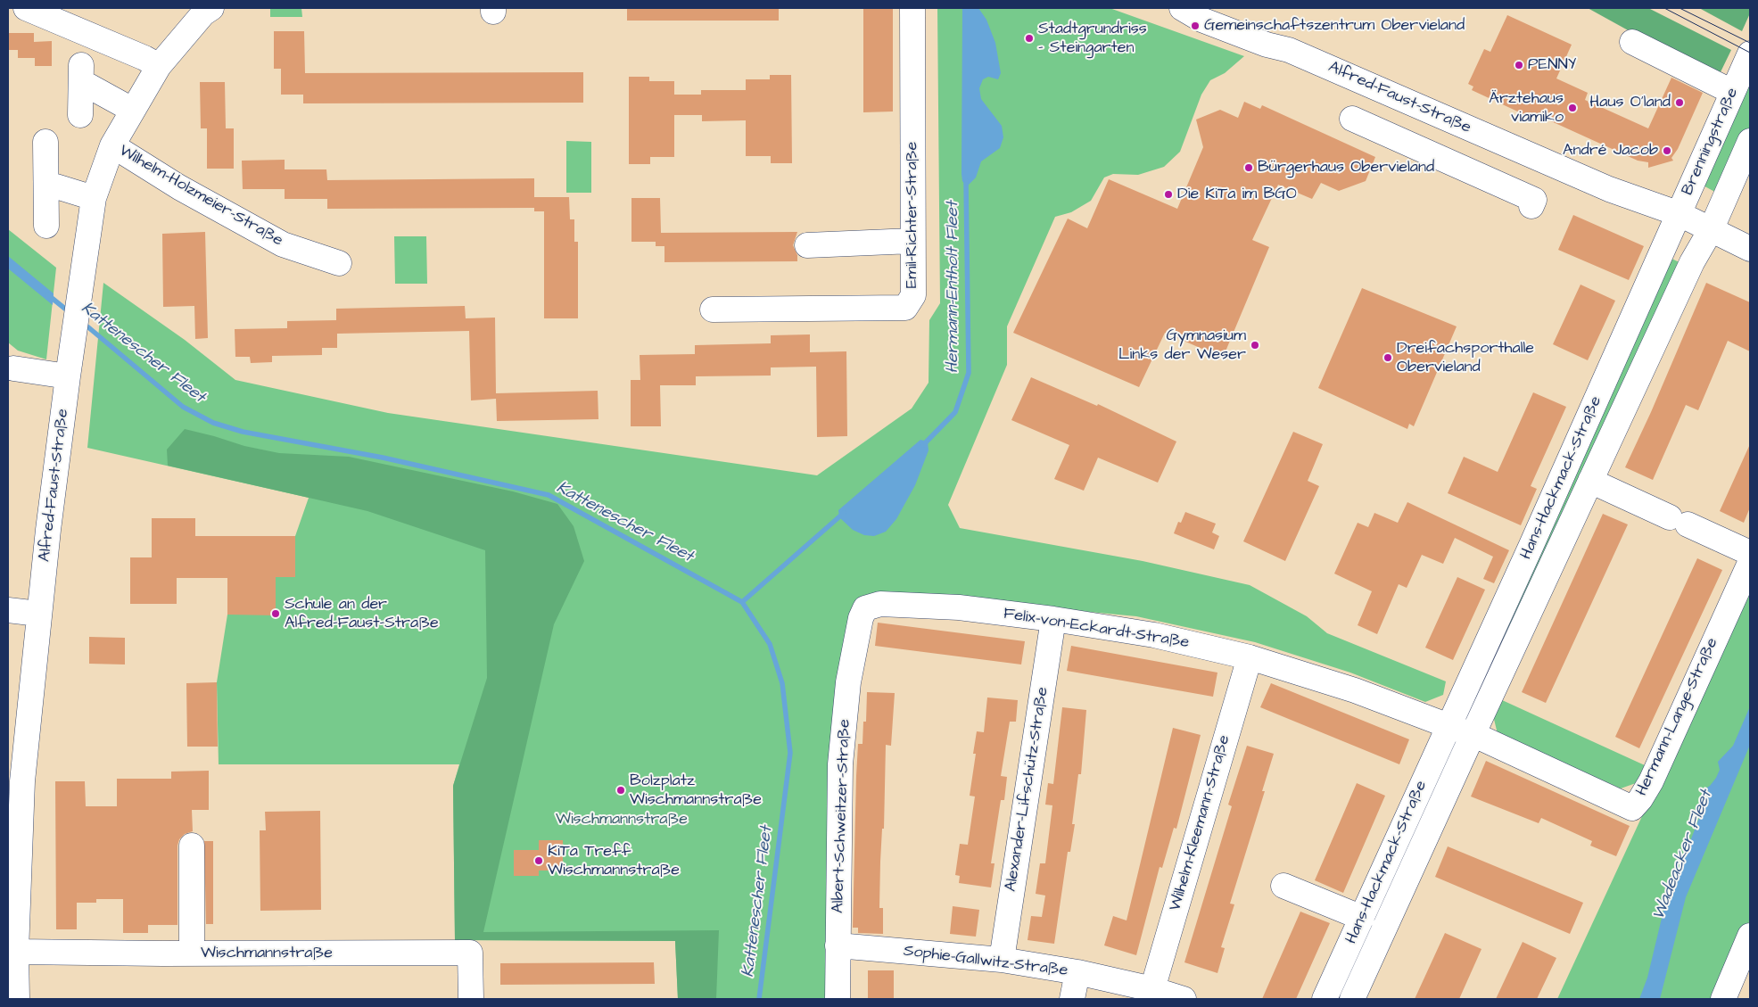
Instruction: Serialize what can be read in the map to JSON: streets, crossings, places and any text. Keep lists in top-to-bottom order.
{
  "streets": {
    "street": [
      "Alfred-Faust-Straße",
      "Brenningstraße",
      "Wilhelm-Holzmeier-Straße",
      "Emil-Richter-Straße",
      "Hans-Hackmack-Straße",
      "Felix-von-Eckardt-Straße",
      "Hermann-Lange-Straße",
      "Alexander-Lifschütz-Straße",
      "Albert-Schweitzer-Straße",
      "Wilhelm-Kleemann-Straße",
      "Wischmannstraße",
      "Sophie-Gallwitz-Straße"
    ]
  },
  "crossings": [
    ["Alfred-Faust-Straße", "Brenningstraße"],
    ["Alfred-Faust-Straße", "Wilhelm-Holzmeier-Straße"],
    ["Alfred-Faust-Straße", "Hans-Hackmack-Straße"],
    ["Alfred-Faust-Straße", "Wischmannstraße"],
    ["Brenningstraße", "Hans-Hackmack-Straße"],
    ["Hans-Hackmack-Straße", "Felix-von-Eckardt-Straße"],
    ["Hans-Hackmack-Straße", "Hermann-Lange-Straße"],
    ["Felix-von-Eckardt-Straße", "Alexander-Lifschütz-Straße"],
    ["Felix-von-Eckardt-Straße", "Albert-Schweitzer-Straße"],
    ["Felix-von-Eckardt-Straße", "Wilhelm-Kleemann-Straße"],
    ["Alexander-Lifschütz-Straße", "Sophie-Gallwitz-Straße"],
    ["Albert-Schweitzer-Straße", "Sophie-Gallwitz-Straße"],
    ["Wilhelm-Kleemann-Straße", "Sophie-Gallwitz-Straße"]
  ],
  "water": ["Hermann-Entholt Fleet", "Kattenescher Fleet", "Wadeacker Fleet"],
  "parks": ["Wischmannstraße"],
  "places": [
    "Gemeinschaftszentrum Obervieland",
    "Stadtgrundriss - Steingarten",
    "PENNY",
    "Haus O'land",
    "Ärztehaus viamiko",
    "André Jacob",
    "Bürgerhaus Obervieland",
    "Die KiTa im BGO",
    "Gymnasium Links der Weser",
    "Dreifachsporthalle Obervieland",
    "Schule an der Alfred-Faust-Straße",
    "Bolzplatz Wischmannstraße",
    "KiTa Treff Wischmannstraße"
  ]
}
